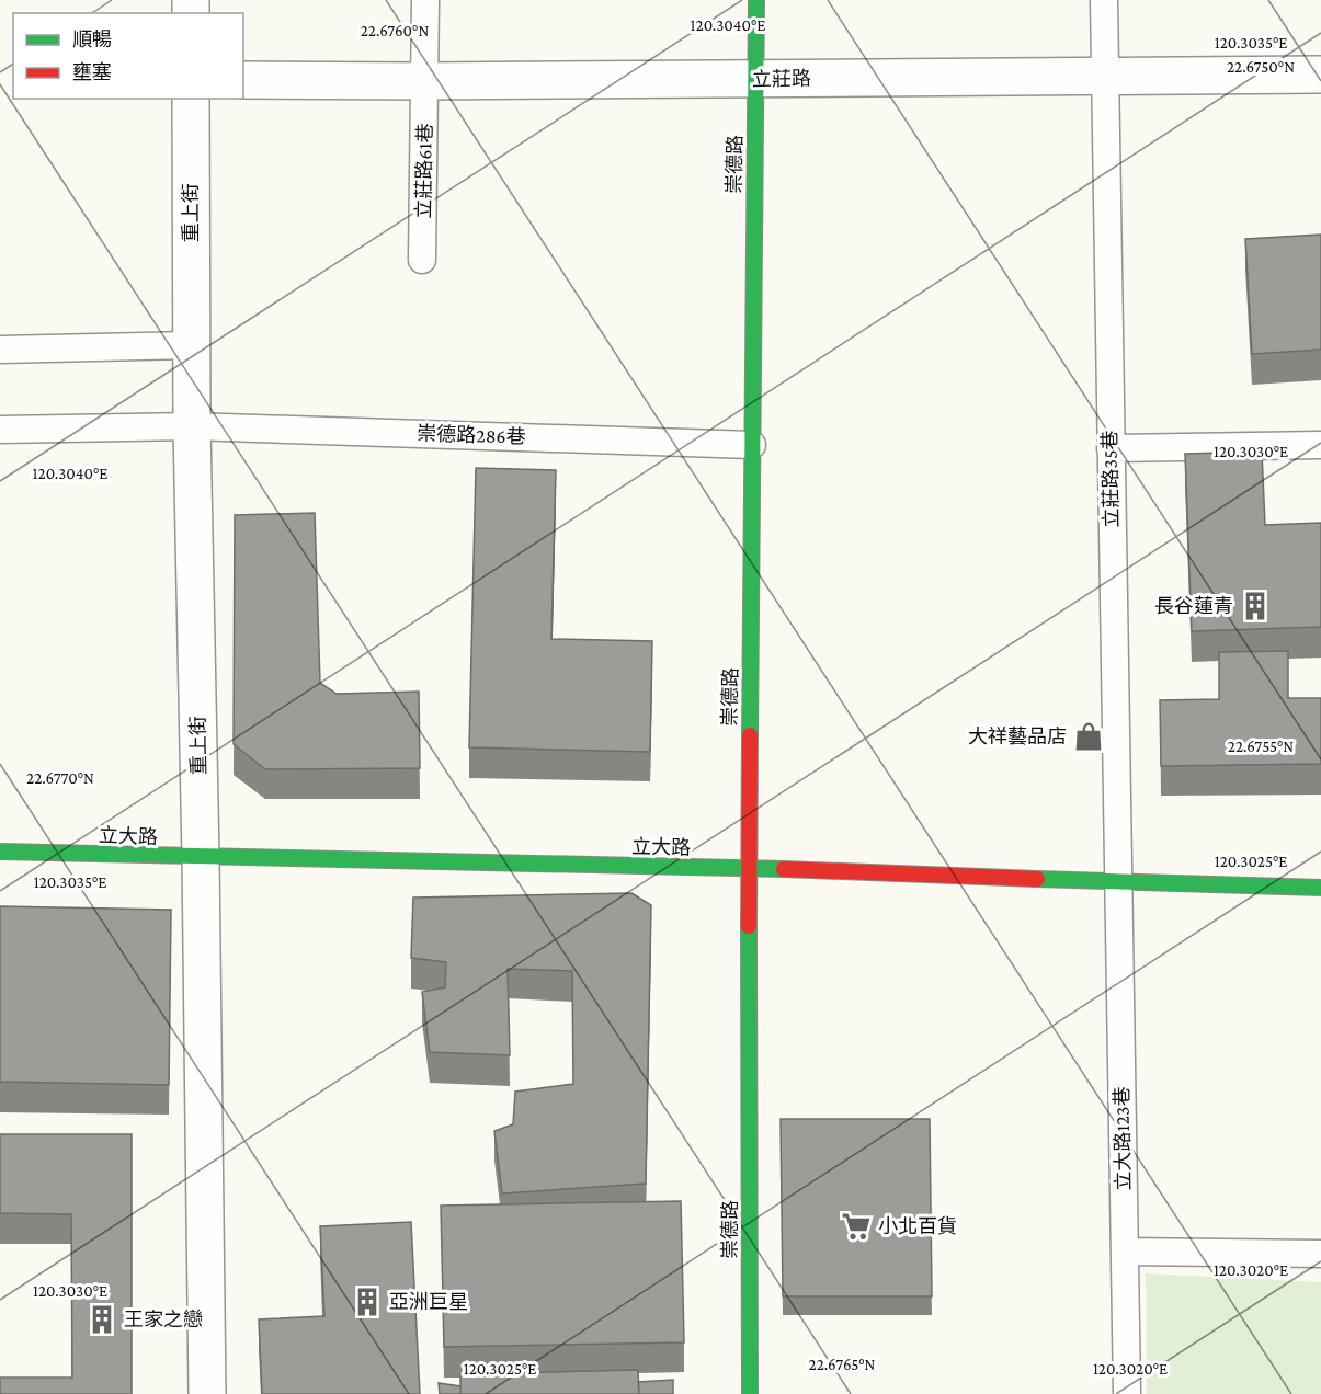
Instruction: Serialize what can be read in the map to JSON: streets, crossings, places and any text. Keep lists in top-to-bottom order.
{
  "streets": {
    "street": [
      "立莊路",
      "崇德路",
      "重上街",
      "立大路"
    ],
    "lane": [
      "立莊路61巷",
      "崇德路286巷",
      "立莊路35巷",
      "立大路123巷"
    ]
  },
  "crossings": [
    ["立莊路", "崇德路"],
    ["立莊路", "立莊路61巷"],
    ["立莊路", "立莊路35巷"],
    ["崇德路", "崇德路286巷"],
    ["崇德路", "立大路"],
    ["重上街", "崇德路286巷"],
    ["重上街", "立大路"],
    ["立莊路35巷", "立大路"],
    ["立莊路35巷", "立大路123巷"],
    ["立大路", "立大路123巷"]
  ],
  "places": {
    "building": ["長谷蓮青", "亞洲巨星", "王家之戀"],
    "shop": ["大祥藝品店"],
    "supermarket": ["小北百貨"]
  },
  "legend": ["順暢", "壅塞"],
  "coordinates": [
    "120.3040°E",
    "22.6760°N",
    "120.3035°E",
    "22.6750°N",
    "120.3030°E",
    "22.6755°N",
    "22.6770°N",
    "120.3025°E",
    "120.3020°E",
    "22.6765°N"
  ]
}
